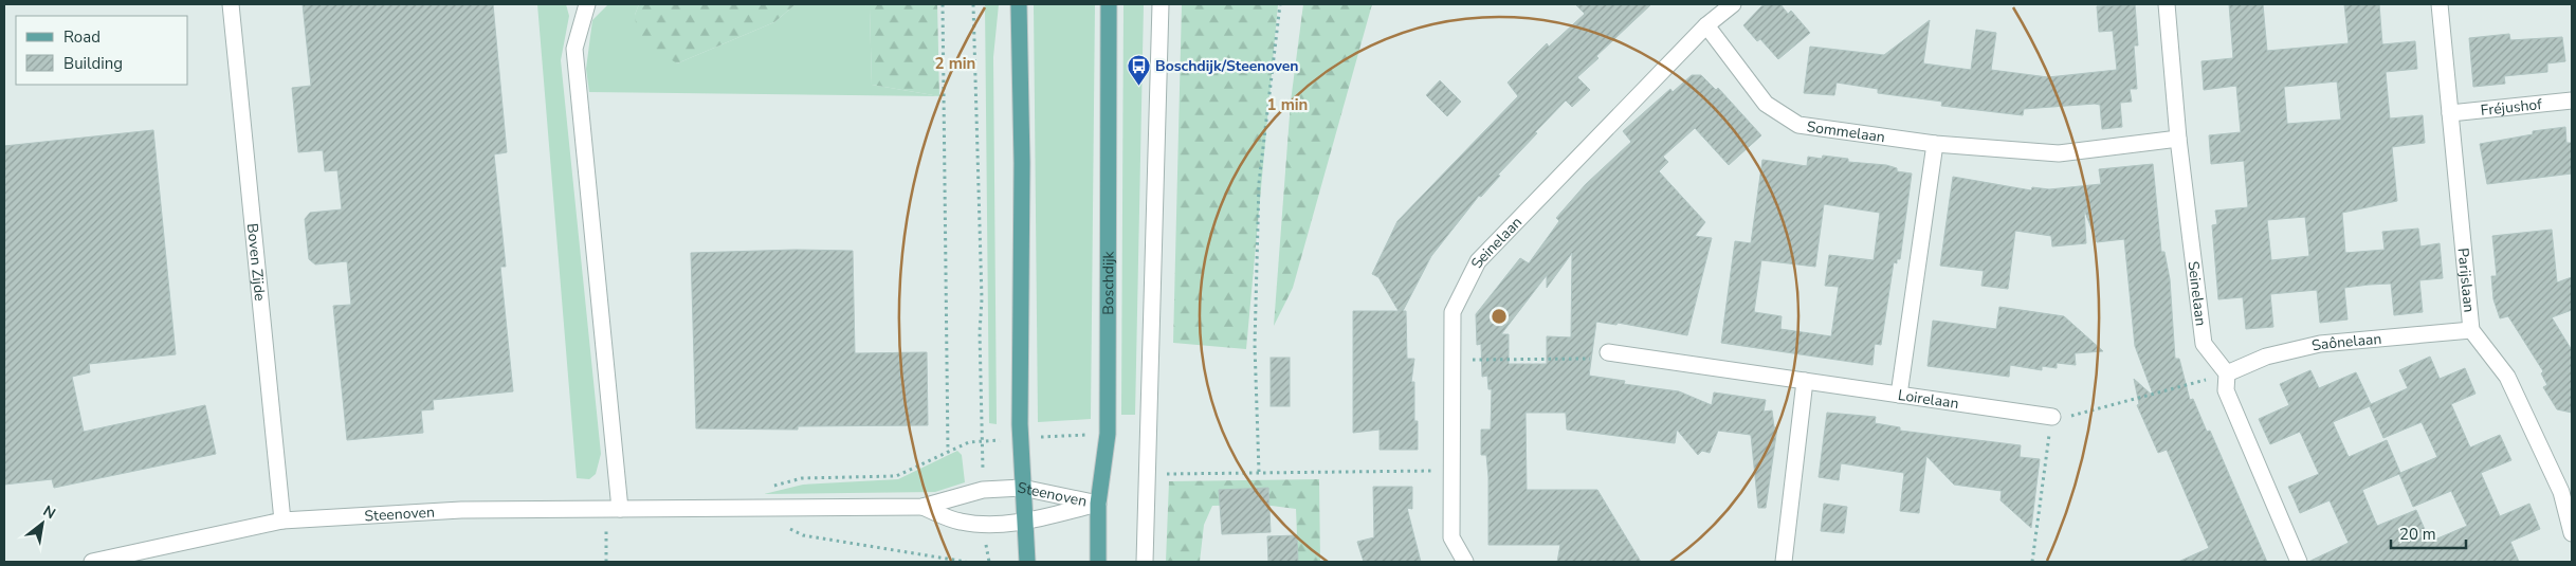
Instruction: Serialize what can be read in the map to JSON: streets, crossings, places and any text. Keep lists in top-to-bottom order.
{
  "streets": {
    "main road": ["Boschdijk"],
    "street": [
      "Fréjushof",
      "Sommelaan",
      "Seinelaan",
      "Boven Zijde",
      "Parijslaan",
      "Saônelaan",
      "Loirelaan",
      "Steenoven"
    ]
  },
  "crossings": [
    ["Fréjushof", "Parijslaan"],
    ["Sommelaan", "Seinelaan"],
    ["Seinelaan", "Saônelaan"],
    ["Boven Zijde", "Steenoven"],
    ["Parijslaan", "Saônelaan"],
    ["Boschdijk", "Steenoven"]
  ],
  "places": {
    "bus stop": ["Boschdijk/Steenoven"]
  },
  "legend": ["Road", "Building"],
  "scale_bar": "20 m",
  "north": "top right",
  "rings": ["2 min", "1 min"]
}
